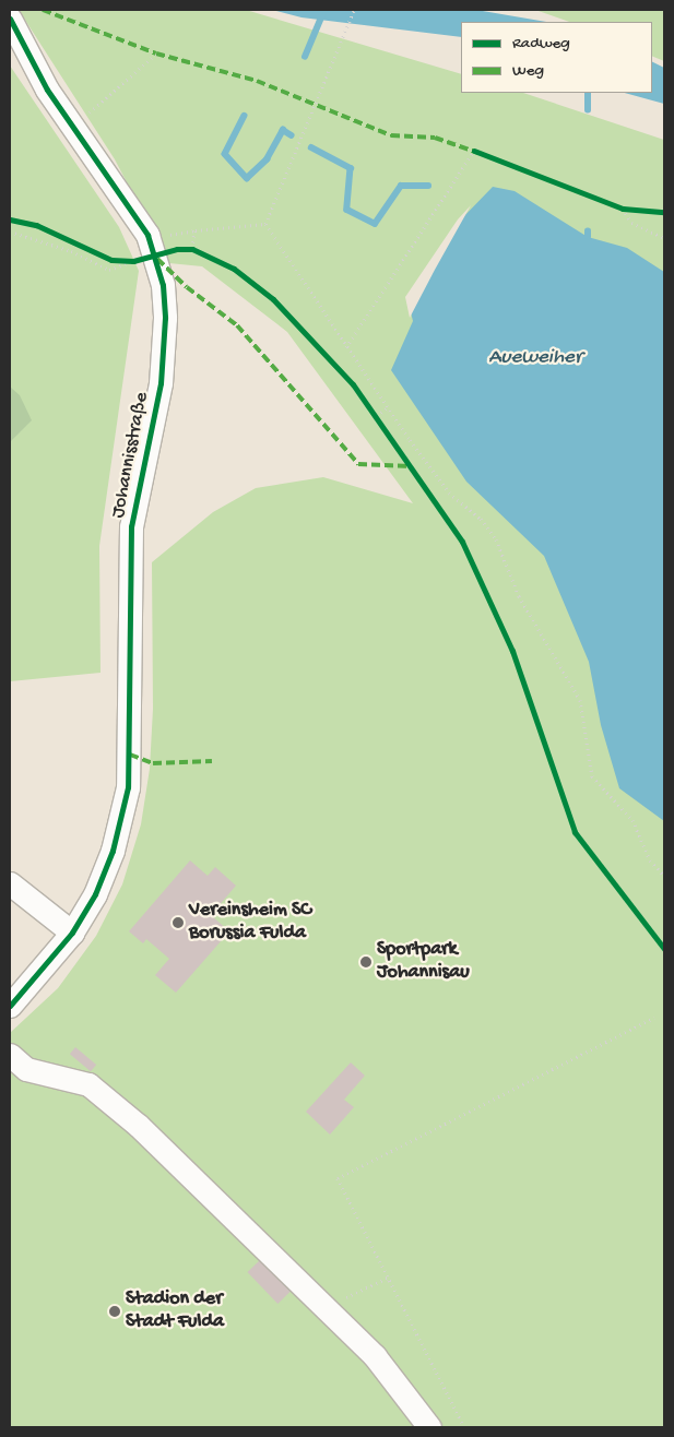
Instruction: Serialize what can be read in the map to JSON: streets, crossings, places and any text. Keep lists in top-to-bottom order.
{
  "streets": {
    "street": ["Johannisstraße"]
  },
  "water": ["Aueweiher"],
  "places": ["Vereinsheim SC Borussia Fulda", "Sportpark Johannisau", "Stadion der Stadt Fulda"],
  "legend": ["Radweg", "Weg"]
}
